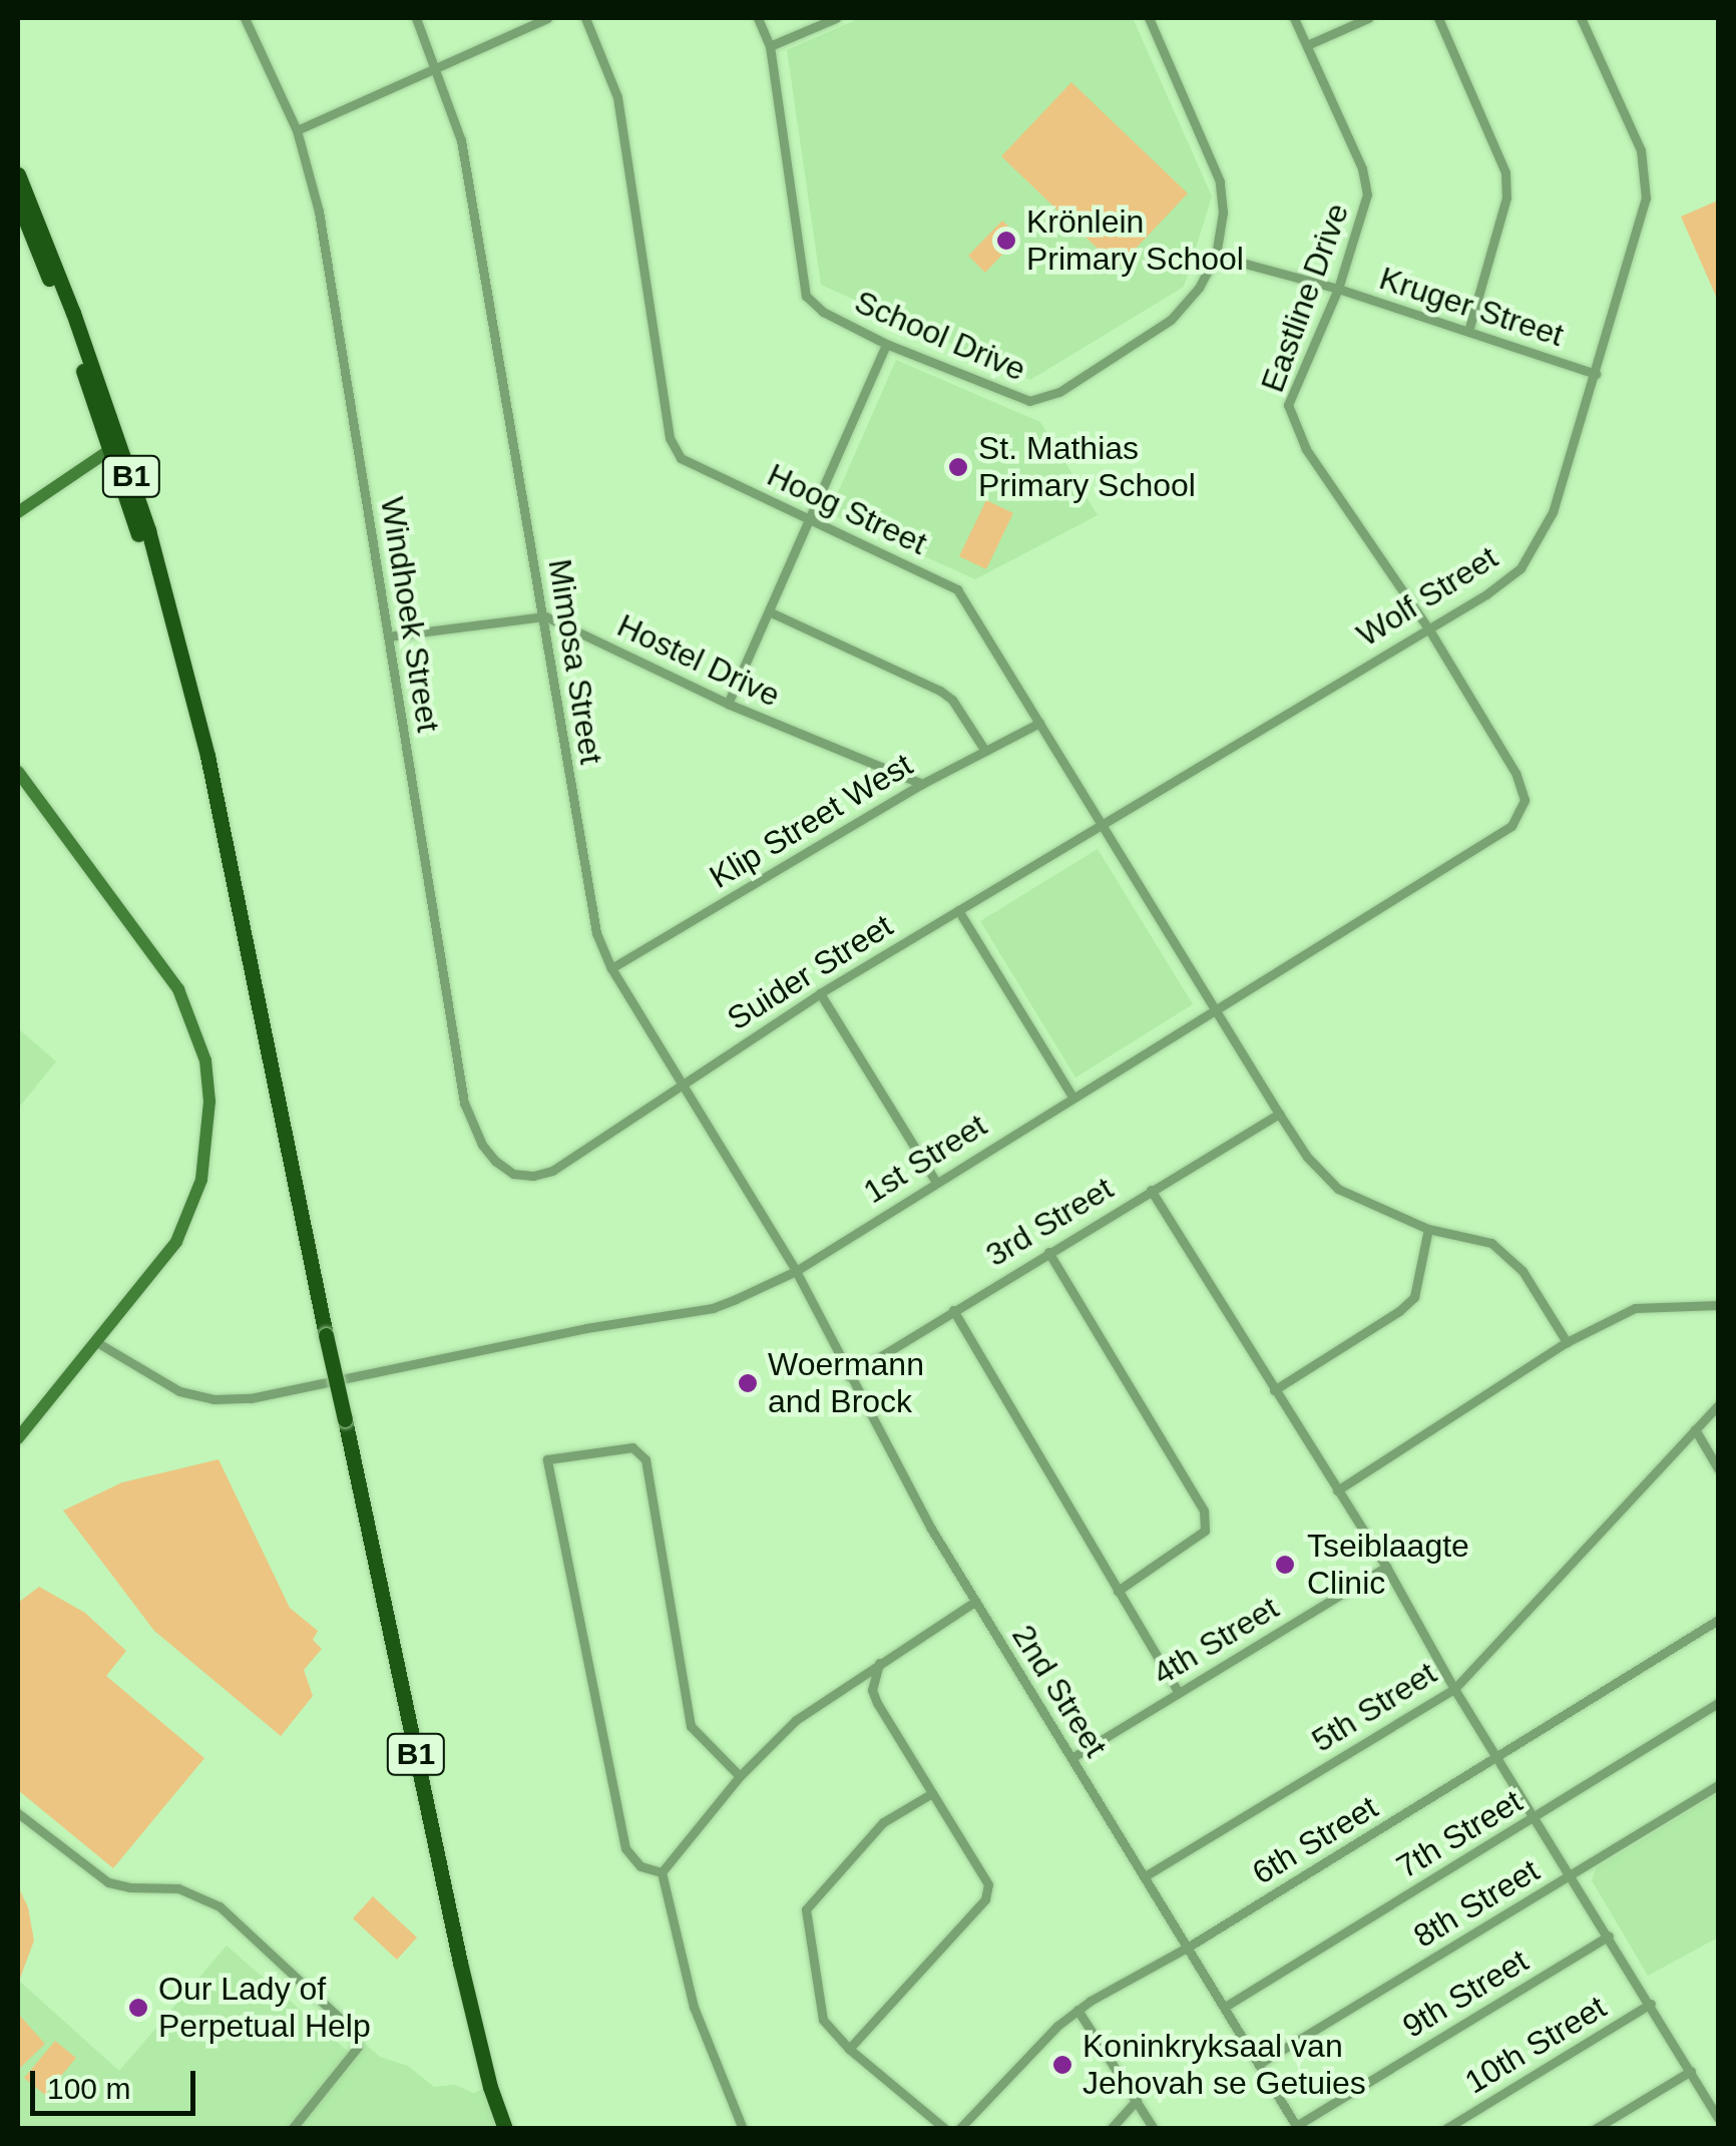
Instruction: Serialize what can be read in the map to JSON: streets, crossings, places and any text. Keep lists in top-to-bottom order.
{
  "streets": {
    "highway": ["B1"],
    "street": [
      "Eastline Drive",
      "Kruger Street",
      "School Drive",
      "Hoog Street",
      "Wolf Street",
      "Windhoek Street",
      "Hostel Drive",
      "Mimosa Street",
      "Klip Street West",
      "Suider Street",
      "1st Street",
      "3rd Street",
      "4th Street",
      "2nd Street",
      "5th Street",
      "7th Street",
      "6th Street",
      "8th Street",
      "9th Street",
      "10th Street"
    ]
  },
  "crossings": [
    ["Eastline Drive", "Kruger Street"],
    ["Eastline Drive", "Wolf Street"],
    ["Eastline Drive", "1st Street"],
    ["Kruger Street", "School Drive"],
    ["Kruger Street", "Wolf Street"],
    ["Hoog Street", "Wolf Street"],
    ["Hoog Street", "Klip Street West"],
    ["Hoog Street", "Suider Street"],
    ["Hoog Street", "1st Street"],
    ["Hoog Street", "3rd Street"],
    ["Wolf Street", "Suider Street"],
    ["Wolf Street", "1st Street"],
    ["Windhoek Street", "Suider Street"],
    ["Hostel Drive", "Mimosa Street"],
    ["Hostel Drive", "Klip Street West"],
    ["Mimosa Street", "Klip Street West"],
    ["Mimosa Street", "Suider Street"],
    ["Mimosa Street", "1st Street"],
    ["Mimosa Street", "2nd Street"],
    ["1st Street", "2nd Street"],
    ["3rd Street", "2nd Street"],
    ["4th Street", "2nd Street"],
    ["2nd Street", "5th Street"],
    ["2nd Street", "7th Street"],
    ["2nd Street", "6th Street"],
    ["2nd Street", "8th Street"],
    ["2nd Street", "9th Street"]
  ],
  "places": [
    "Krönlein Primary School",
    "St. Mathias Primary School",
    "Woermann and Brock",
    "Tseiblaagte Clinic",
    "Our Lady of Perpetual Help",
    "Koninkryksaal van Jehovah se Getuies"
  ],
  "scale_bar": "100 m"
}
